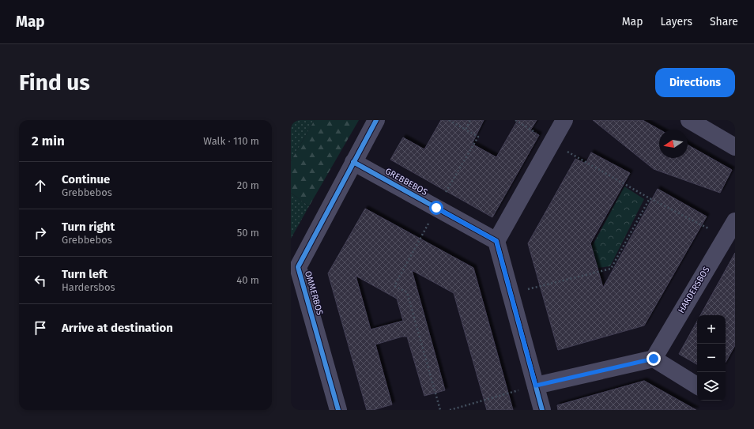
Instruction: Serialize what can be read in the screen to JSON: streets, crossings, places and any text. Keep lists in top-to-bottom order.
{
  "streets": {
    "street": ["GREBBEBOS", "HARDERSBOS", "OMMERBOS"]
  },
  "crossings": [
    ["GREBBEBOS", "OMMERBOS"]
  ],
  "north": "left",
  "page": {
    "header": "Map",
    "nav": ["Map", "Layers", "Share"],
    "buttons": "Directions",
    "title": "Find us",
    "heading": ["2 min", "Walk · 110 m"],
    "list": [
      ["Continue", "Grebbebos", "20 m"],
      ["Turn right", "Grebbebos", "50 m"],
      ["Turn left", "Hardersbos", "40 m"],
      "Arrive at destination"
    ],
    "map_buttons": ["+", "−"]
  }
}
